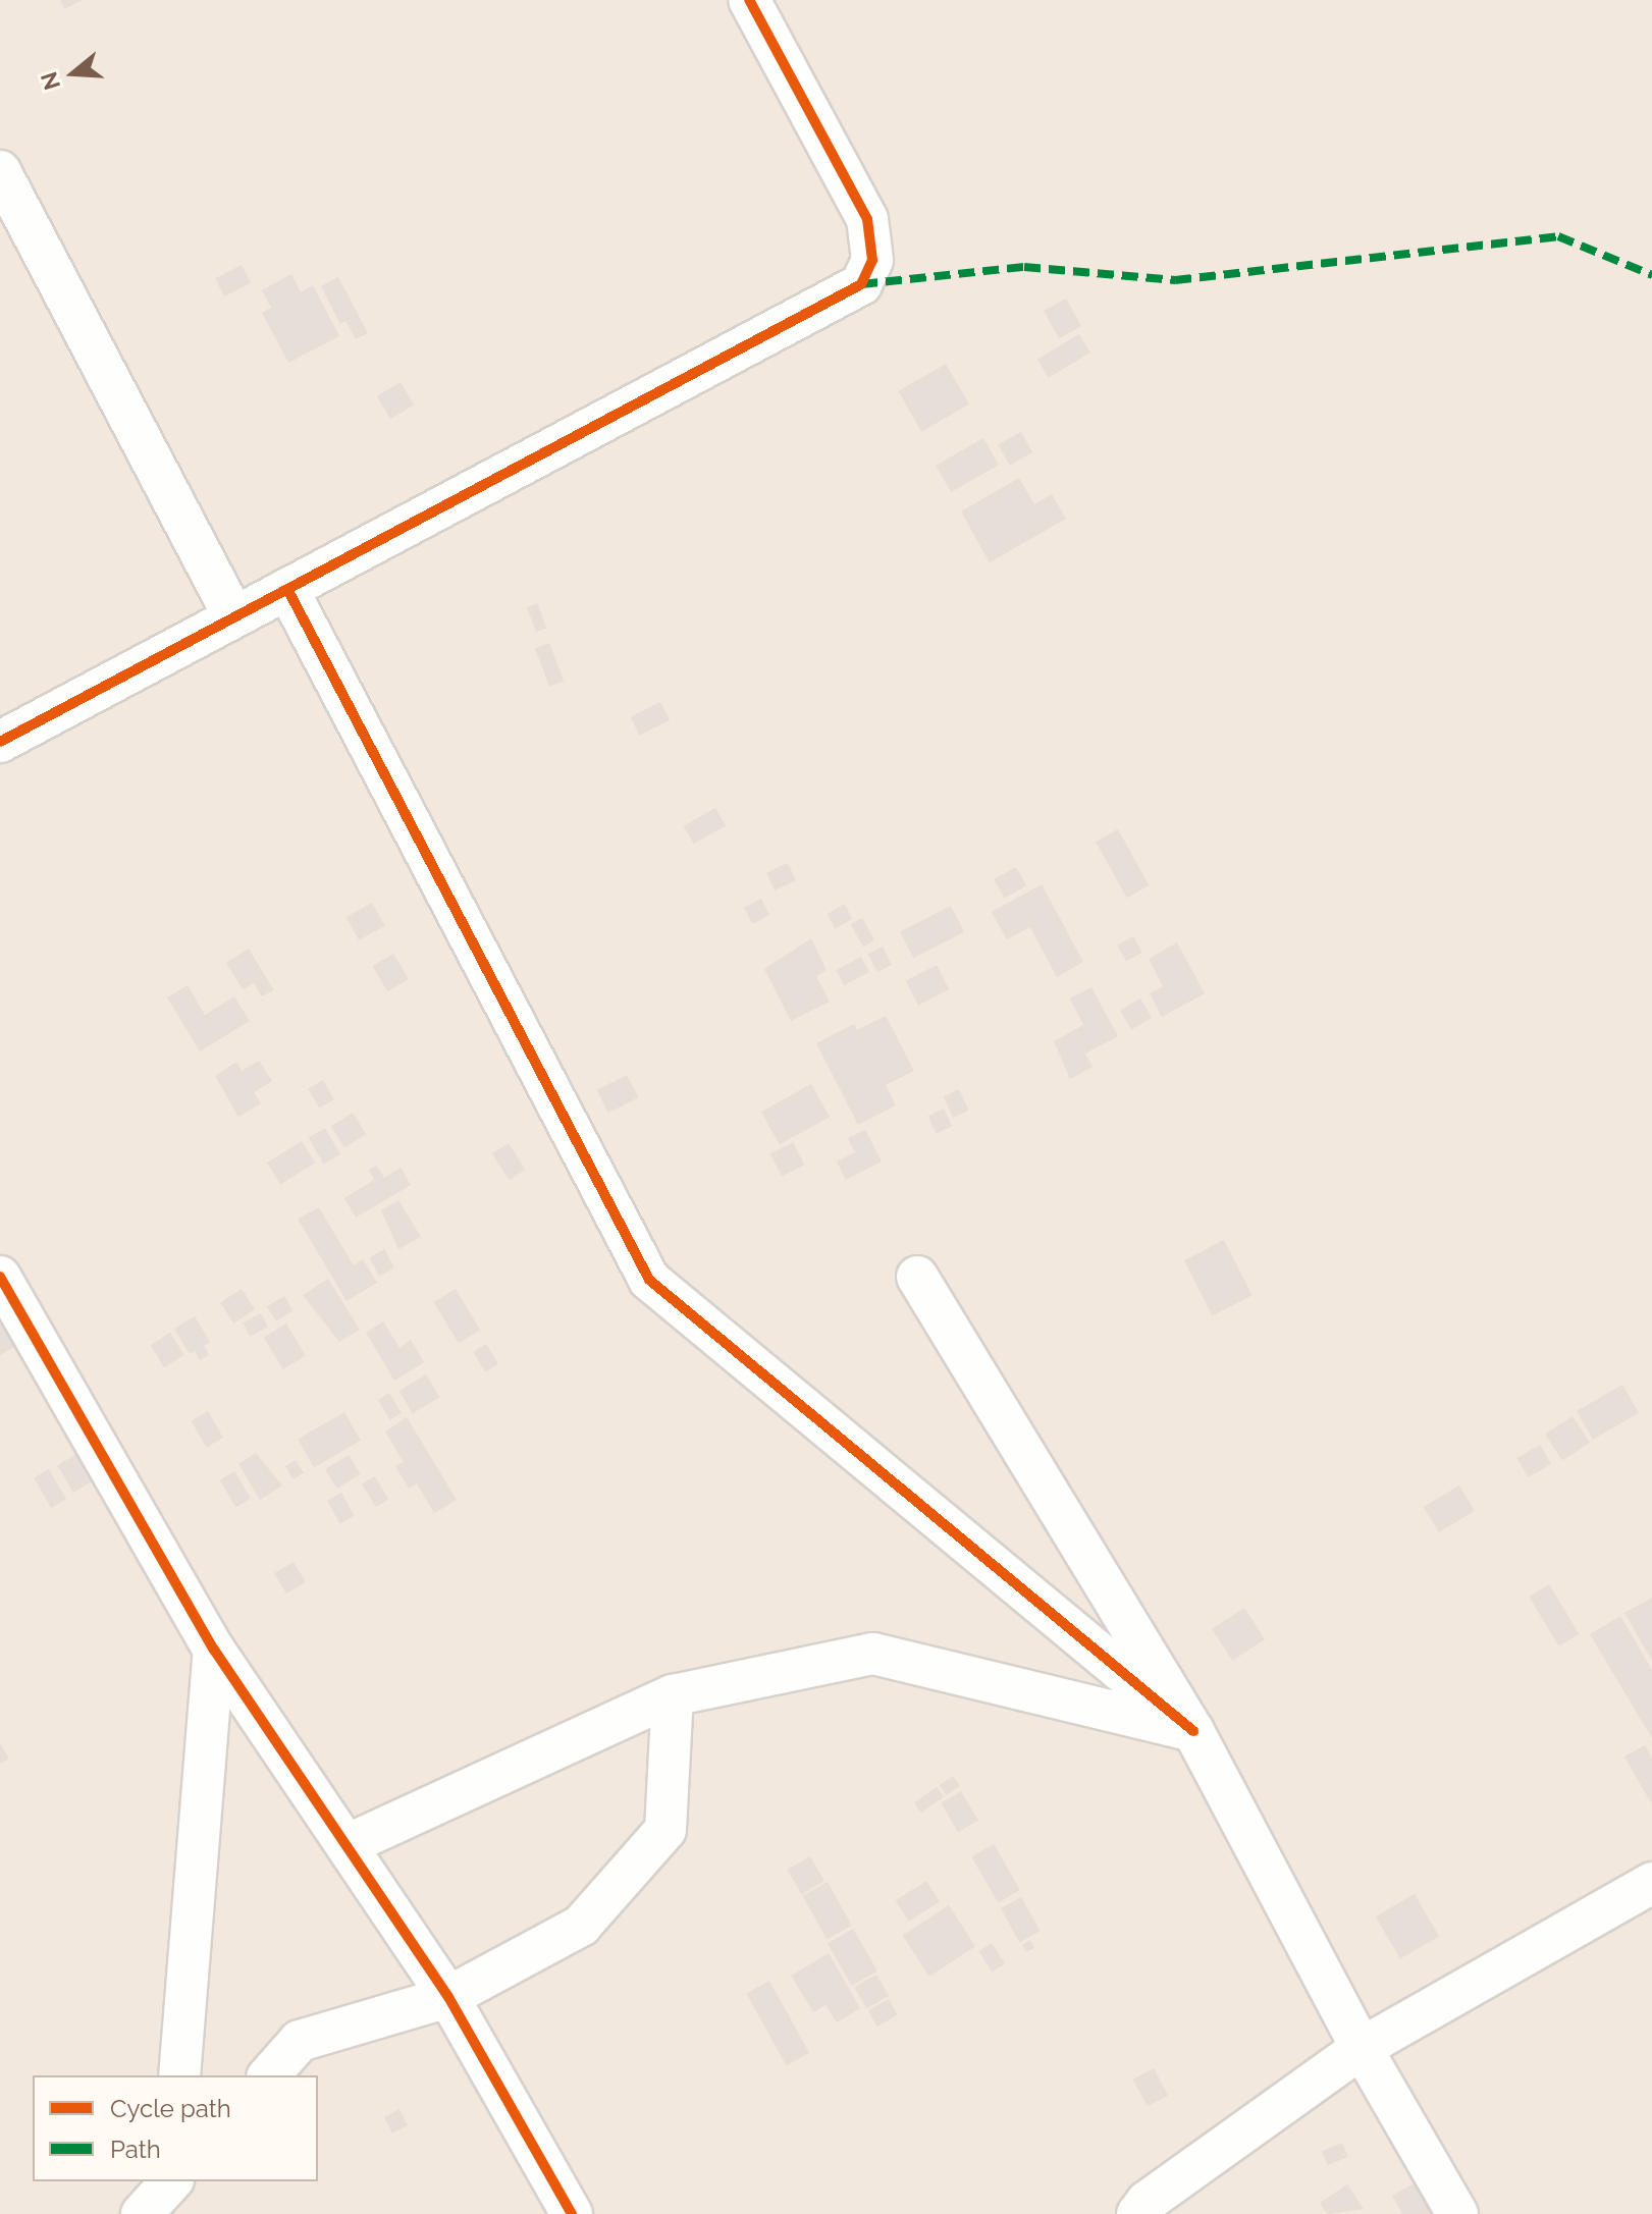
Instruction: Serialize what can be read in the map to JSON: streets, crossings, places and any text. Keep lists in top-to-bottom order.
{
  "legend": ["Cycle path", "Path"],
  "north": "left"
}
